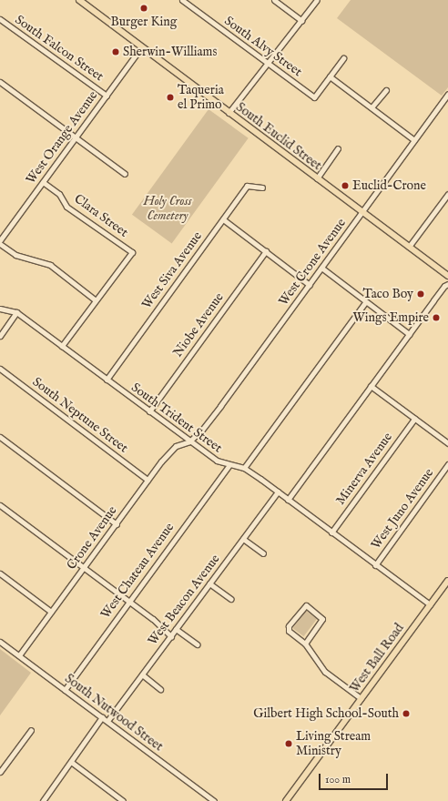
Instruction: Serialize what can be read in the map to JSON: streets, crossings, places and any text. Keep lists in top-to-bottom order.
{
  "streets": {
    "main road": ["South Euclid Street", "West Ball Road"],
    "street": [
      "South Alvy Street",
      "South Falcon Street",
      "West Orange Avenue",
      "Clara Street",
      "West Crone Avenue",
      "West Siva Avenue",
      "Niobe Avenue",
      "South Neptune Street",
      "South Trident Street",
      "Minerva Avenue",
      "West Juno Avenue",
      "Crone Avenue",
      "West Chateau Avenue",
      "West Beacon Avenue",
      "South Nutwood Street"
    ]
  },
  "crossings": [
    ["South Falcon Street", "West Orange Avenue"],
    ["South Euclid Street", "West Orange Avenue"],
    ["South Euclid Street", "West Crone Avenue"],
    ["West Orange Avenue", "Clara Street"],
    ["West Crone Avenue", "South Trident Street"],
    ["West Crone Avenue", "Crone Avenue"],
    ["West Siva Avenue", "South Trident Street"],
    ["Niobe Avenue", "South Trident Street"],
    ["South Neptune Street", "Crone Avenue"],
    ["South Trident Street", "Minerva Avenue"],
    ["South Trident Street", "West Juno Avenue"],
    ["South Trident Street", "Crone Avenue"],
    ["South Trident Street", "West Chateau Avenue"],
    ["South Trident Street", "West Beacon Avenue"],
    ["South Trident Street", "West Ball Road"],
    ["Crone Avenue", "South Nutwood Street"],
    ["West Chateau Avenue", "South Nutwood Street"],
    ["West Beacon Avenue", "South Nutwood Street"]
  ],
  "parks": ["Holy Cross Cemetery"],
  "places": [
    "Burger King",
    "Sherwin-Williams",
    "Taqueria el Primo",
    "Euclid-Crone",
    "Taco Boy",
    "Wings Empire",
    "Gilbert High School-South",
    "Living Stream Ministry"
  ],
  "scale_bar": "100 m"
}
